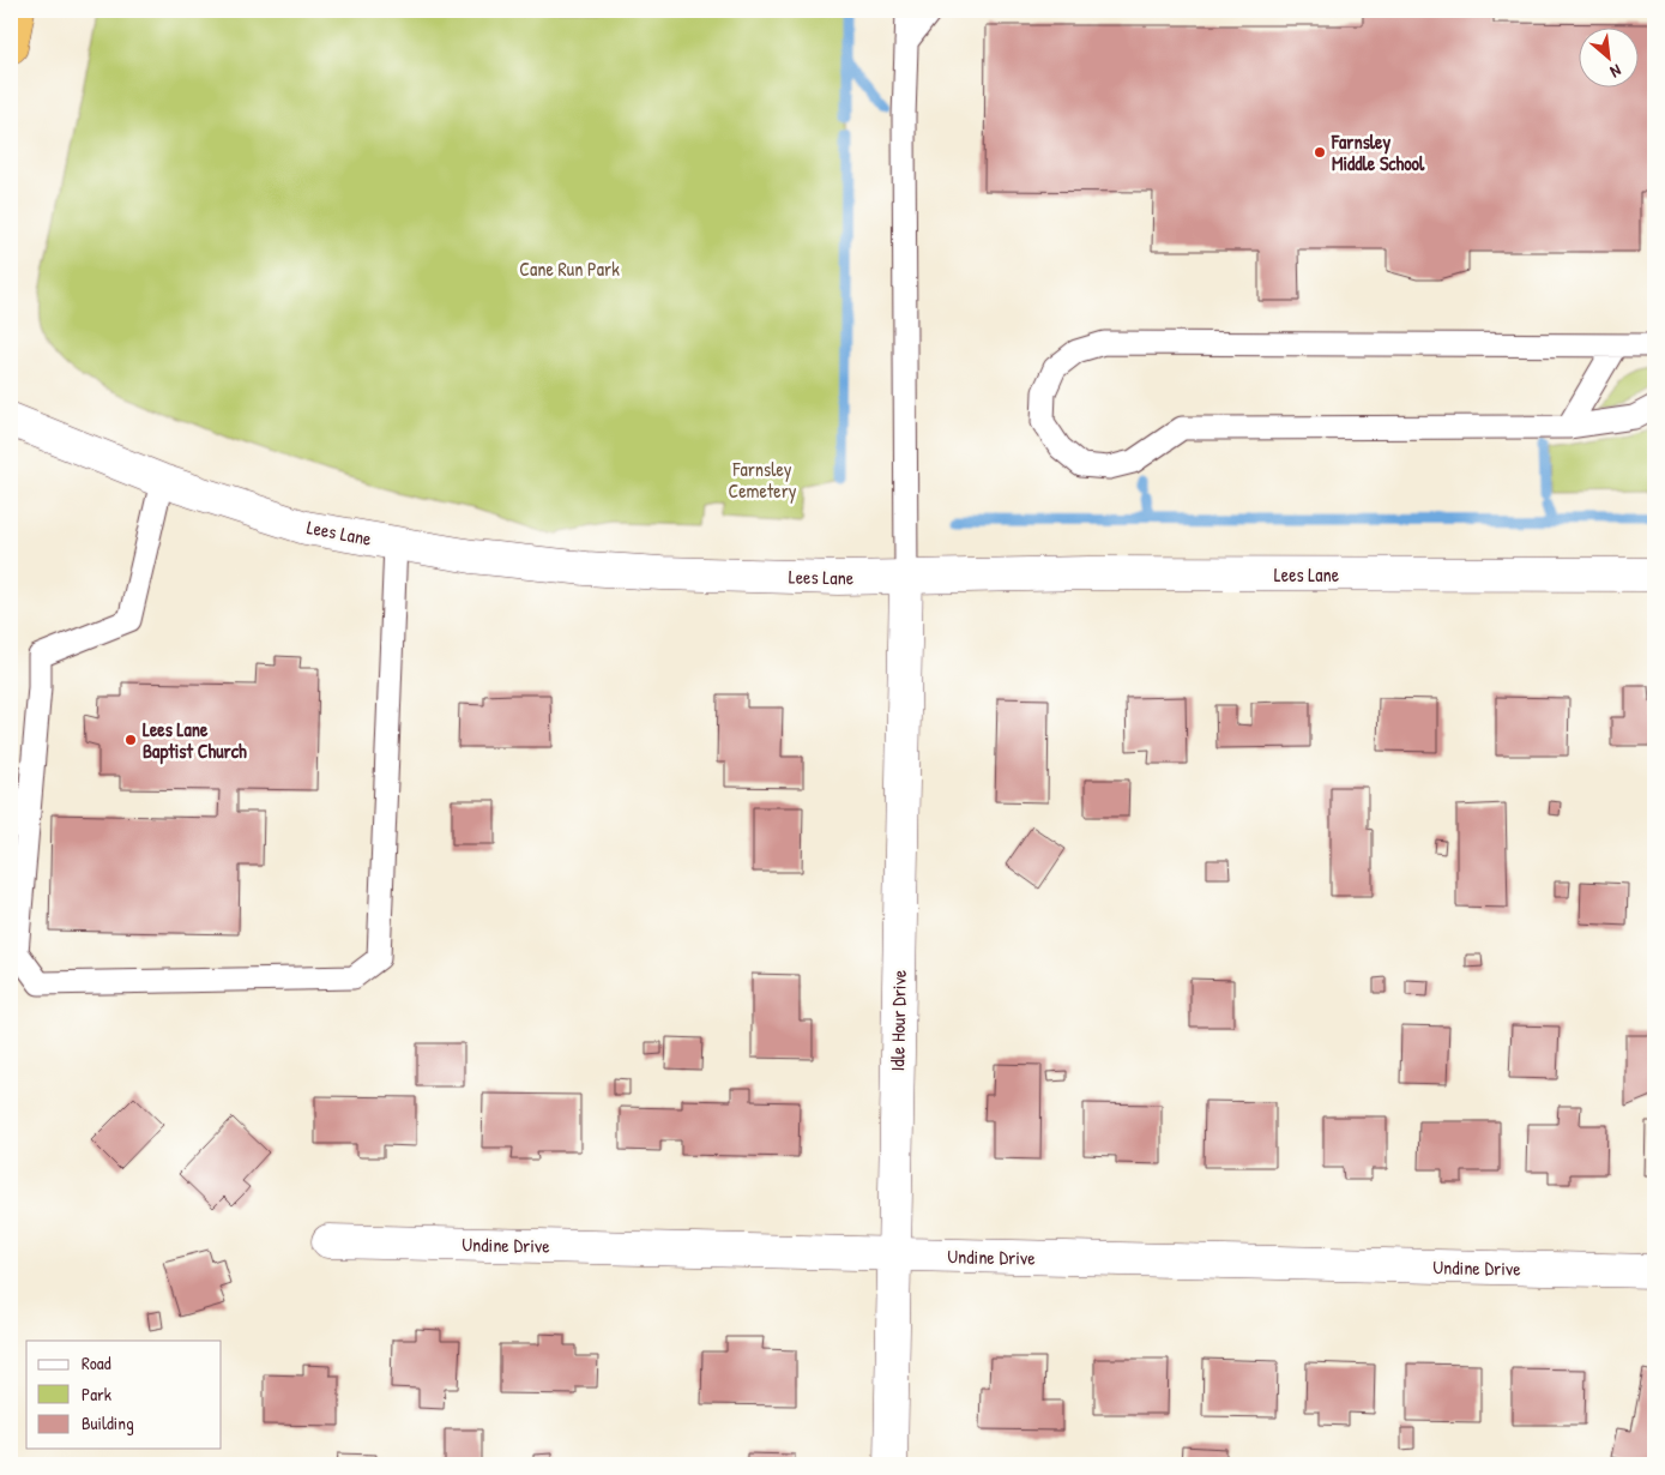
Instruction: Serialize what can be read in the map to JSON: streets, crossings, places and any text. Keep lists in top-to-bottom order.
{
  "streets": {
    "street": ["Lees Lane", "Idle Hour Drive", "Undine Drive"]
  },
  "crossings": [
    ["Lees Lane", "Idle Hour Drive"],
    ["Idle Hour Drive", "Undine Drive"]
  ],
  "parks": ["Cane Run Park", "Farnsley Cemetery"],
  "places": ["Farnsley Middle School", "Lees Lane Baptist Church"],
  "legend": ["Road", "Park", "Building"],
  "north": "bottom right"
}
